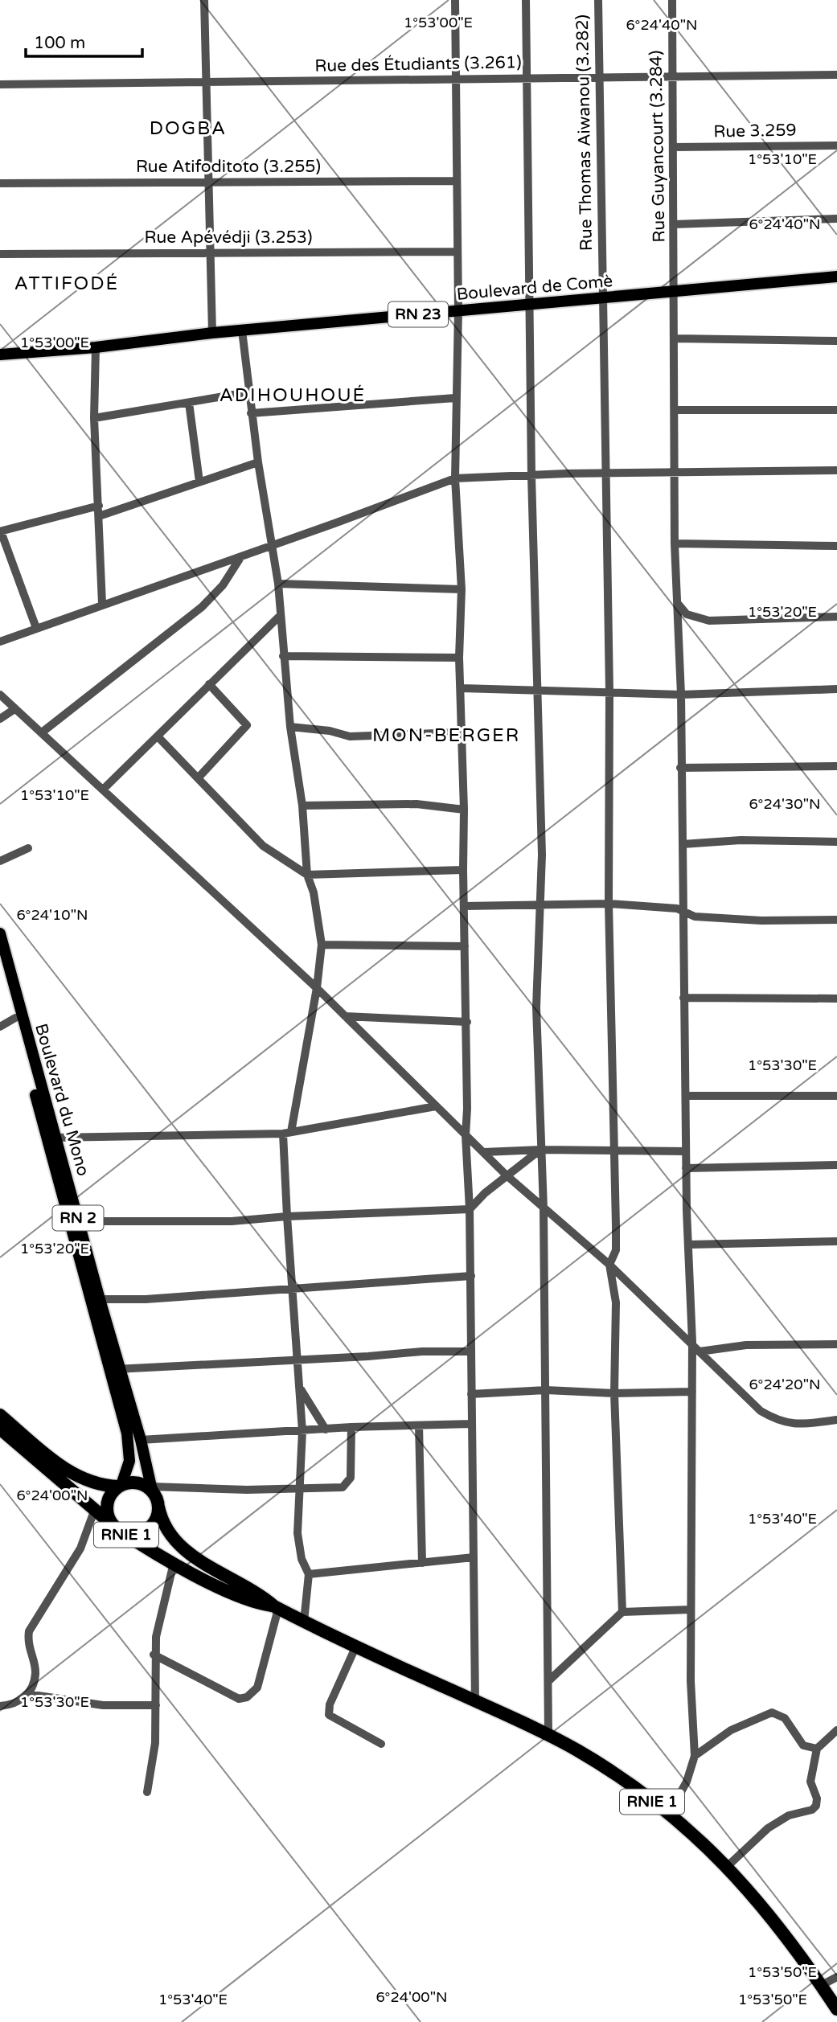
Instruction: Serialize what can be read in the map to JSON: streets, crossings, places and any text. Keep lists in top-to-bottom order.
{
  "streets": {
    "highway": ["RNIE 1"],
    "main road": [
      "Boulevard de Comè",
      "RN 23",
      "Boulevard du Mono",
      "RN 2"
    ],
    "street": [
      "Rue des Étudiants (3.261)",
      "Rue 3.259",
      "Rue Thomas Aiwanou (3.282)",
      "Rue Guyancourt (3.284)",
      "Rue Atifoditoto (3.255)",
      "Rue Apévédji (3.253)"
    ]
  },
  "crossings": [
    ["Rue des Étudiants (3.261)", "Rue Thomas Aiwanou (3.282)"],
    ["Rue des Étudiants (3.261)", "Rue Guyancourt (3.284)"],
    ["Rue 3.259", "Rue Guyancourt (3.284)"],
    ["Rue Thomas Aiwanou (3.282)", "Boulevard de Comè"],
    ["Rue Guyancourt (3.284)", "Boulevard de Comè"],
    ["Boulevard du Mono", "RNIE 1"]
  ],
  "districts": [
    "DOGBA",
    "ATTIFODÉ",
    "ADIHOUHOUÉ",
    "MON-BERGER"
  ],
  "scale_bar": "100 m",
  "coordinates": [
    "1°53'00\"E",
    "6°24'40\"N",
    "1°53'10\"E",
    "1°53'20\"E",
    "6°24'30\"N",
    "6°24'10\"N",
    "1°53'30\"E",
    "6°24'20\"N",
    "6°24'00\"N",
    "1°53'40\"E",
    "1°53'50\"E"
  ]
}
